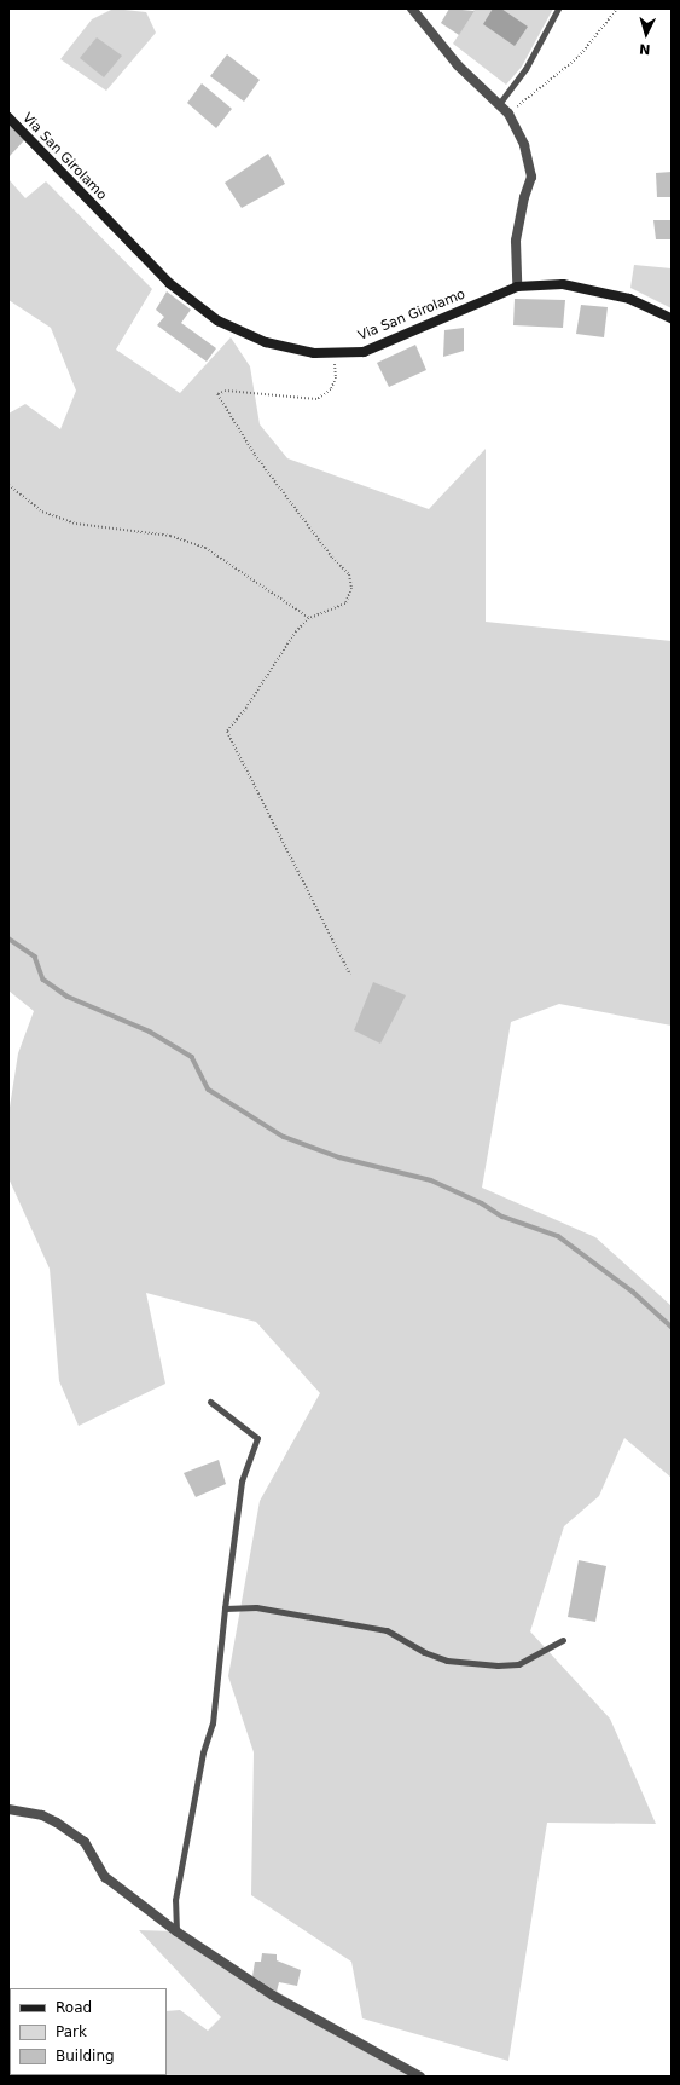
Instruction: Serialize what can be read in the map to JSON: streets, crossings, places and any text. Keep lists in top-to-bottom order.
{
  "streets": {
    "street": ["Via San Girolamo"]
  },
  "legend": ["Road", "Park", "Building"],
  "north": "bottom"
}
